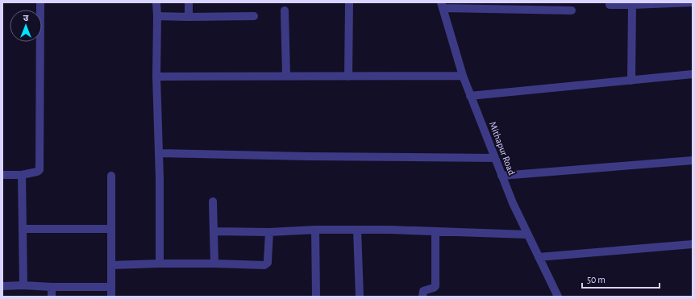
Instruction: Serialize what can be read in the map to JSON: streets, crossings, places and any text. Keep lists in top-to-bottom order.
{
  "streets": {
    "street": ["Mithapur Road"]
  },
  "scale_bar": "50 m",
  "north": "top"
}
